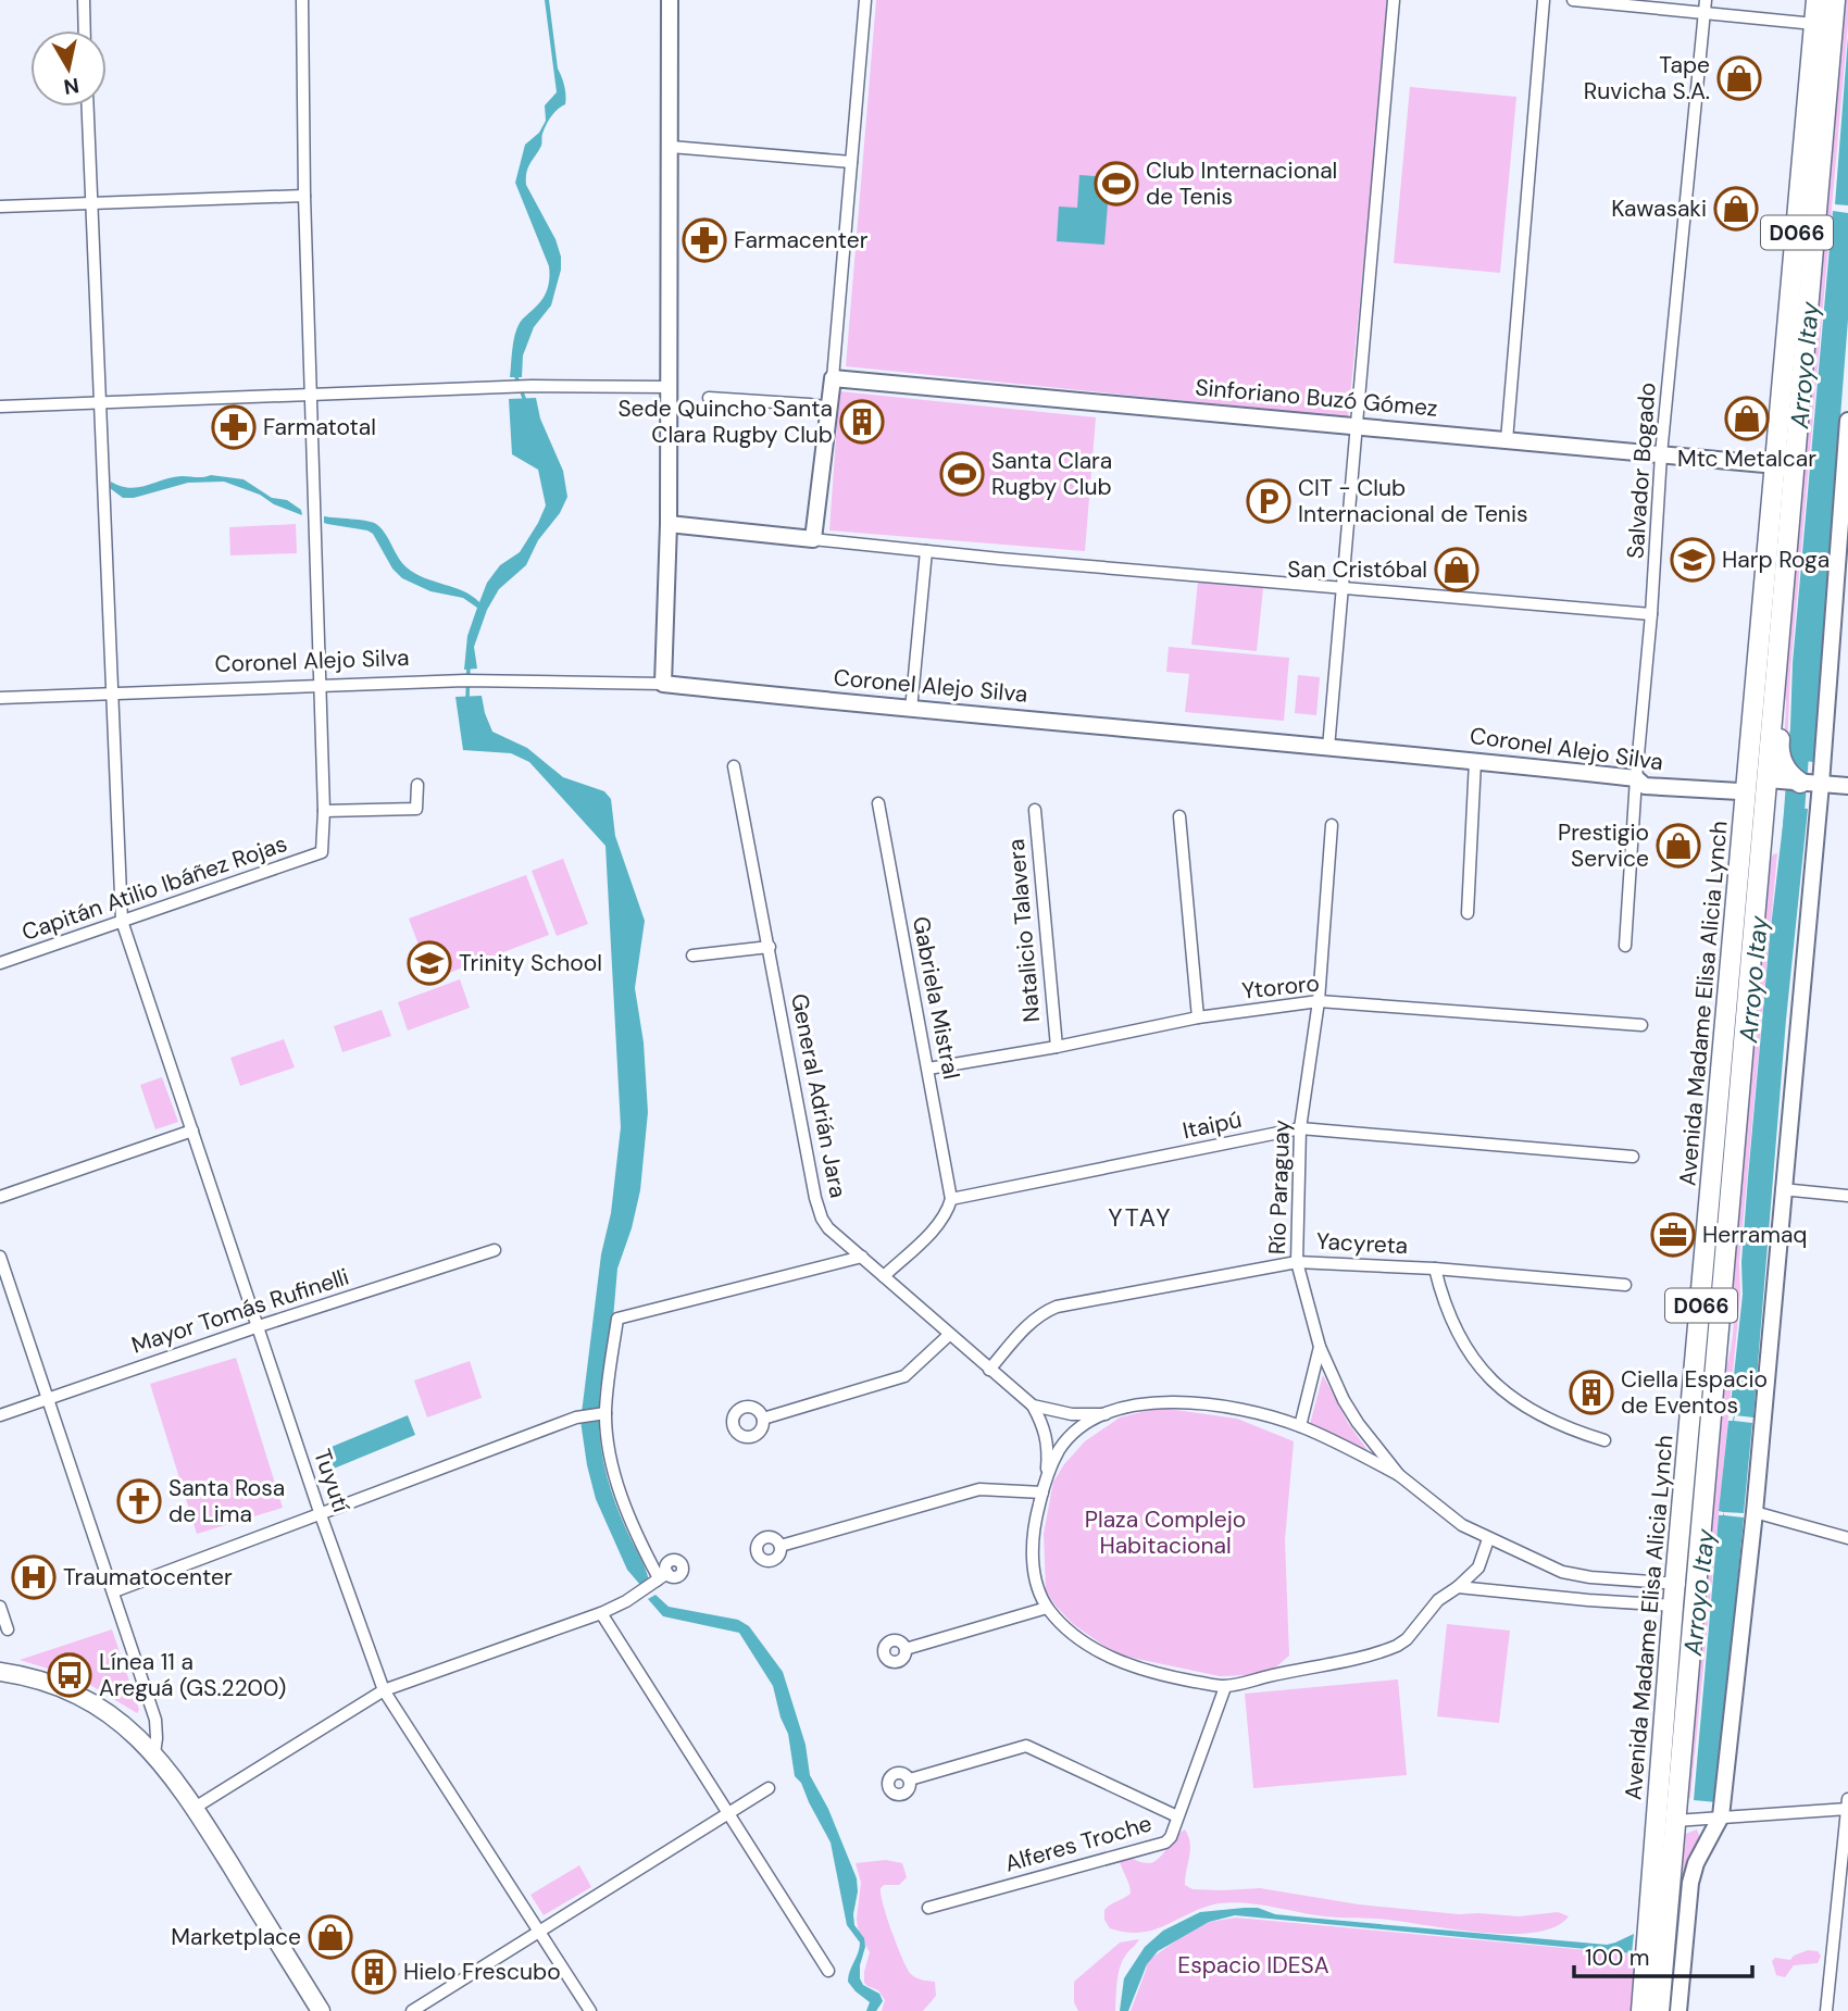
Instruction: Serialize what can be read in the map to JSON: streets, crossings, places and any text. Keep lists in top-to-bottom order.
{
  "streets": {
    "highway": ["D066", "Coronel Alejo Silva", "Avenida Madame Elisa Alicia Lynch"],
    "main road": ["Sinforiano Buzó Gómez"],
    "street": [
      "Salvador Bogado",
      "Capitán Atilio Ibáñez Rojas",
      "Natalicio Talavera",
      "Ytororo",
      "Gabriela Mistral",
      "General Adrián Jara",
      "Itaipú",
      "Río Paraguay",
      "Yacyreta",
      "Mayor Tomás Rufinelli",
      "Tuyutí",
      "Alferes Troche"
    ]
  },
  "crossings": [
    ["Sinforiano Buzó Gómez", "Salvador Bogado"],
    ["Sinforiano Buzó Gómez", "Avenida Madame Elisa Alicia Lynch"],
    ["Salvador Bogado", "Coronel Alejo Silva"],
    ["Coronel Alejo Silva", "Avenida Madame Elisa Alicia Lynch"],
    ["Coronel Alejo Silva", "Tuyutí"],
    ["Capitán Atilio Ibáñez Rojas", "Tuyutí"],
    ["Natalicio Talavera", "Ytororo"],
    ["Ytororo", "Gabriela Mistral"],
    ["Ytororo", "Río Paraguay"],
    ["Gabriela Mistral", "Itaipú"],
    ["Avenida Madame Elisa Alicia Lynch", "Río Paraguay"],
    ["General Adrián Jara", "Yacyreta"],
    ["Itaipú", "Río Paraguay"],
    ["Río Paraguay", "Yacyreta"],
    ["Mayor Tomás Rufinelli", "Tuyutí"]
  ],
  "districts": ["YTAY"],
  "water": ["Arroyo Itay"],
  "parks": ["Plaza Complejo Habitacional", "Espacio IDESA"],
  "places": {
    "shop": [
      "Tape Ruvicha S.A.",
      "Kawasaki",
      "Mtc Metalcar",
      "San Cristóbal",
      "Prestigio Service",
      "Marketplace"
    ],
    "sports": ["Club Internacional de Tenis", "Santa Clara Rugby Club"],
    "pharmacy": ["Farmacenter", "Farmatotal"],
    "building": ["Sede Quincho Santa Clara Rugby Club", "Ciella Espacio de Eventos", "Hielo Frescubo"],
    "parking": ["CIT - Club Internacional de Tenis"],
    "school or university": ["Harp Roga", "Trinity School"],
    "office": ["Herramaq"],
    "church": ["Santa Rosa de Lima"],
    "hospital": ["Traumatocenter"],
    "bus stop": ["Línea 11 a Areguá (GS.2200)"]
  },
  "scale_bar": "100 m",
  "north": "bottom"
}
